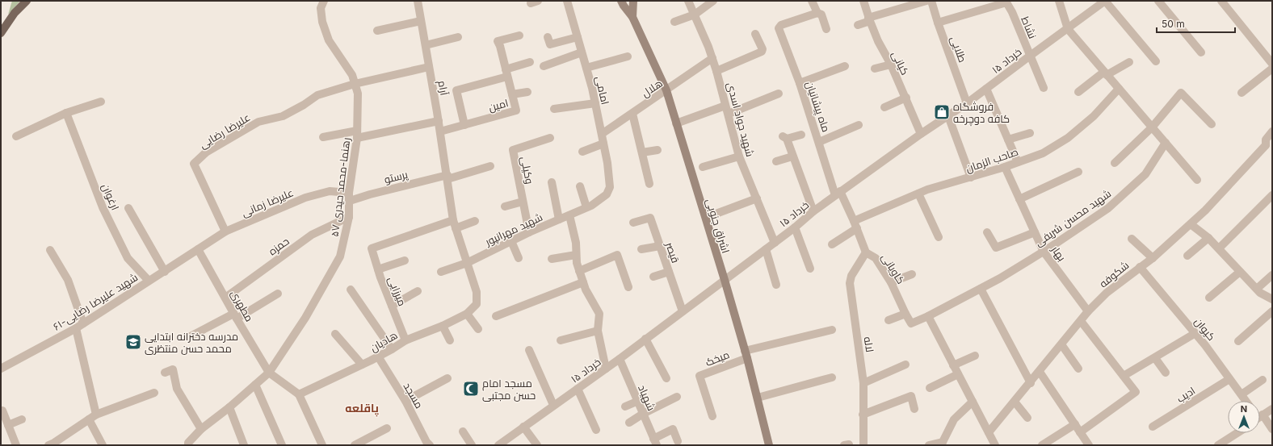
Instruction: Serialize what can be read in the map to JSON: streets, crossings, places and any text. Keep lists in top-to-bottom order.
{
  "streets": {
    "main road": ["اشراق جنوبی"],
    "street": [
      "نشاط",
      "طلایی",
      "۱۵ خرداد",
      "کیانی",
      "آرام",
      "هلال",
      "امامی",
      "امین",
      "ماه پیشانیان",
      "شهید جواد اسدی",
      "علیرضا رضایی",
      "صاحب الزمان",
      "وکیلی",
      "پرستو",
      "۵۷ رهنما-محمد حیدری",
      "ارغوان",
      "علیرضا زمانی",
      "شهید محسن شریفی",
      "شهید مهرانپور",
      "حمزه",
      "قیصر",
      "بهار",
      "کاویانی",
      "شکوفه",
      "میرزایی",
      "۶۱-شهید علیرضا رضایی",
      "مطهری",
      "کیوان",
      "هادیان",
      "لاله",
      "میخک",
      "ادیب",
      "مسجد",
      "شهیاد"
    ]
  },
  "crossings": [
    ["نشاط", "طلایی"],
    ["نشاط", "۱۵ خرداد"],
    ["طلایی", "۱۵ خرداد"],
    ["۱۵ خرداد", "کیانی"],
    ["۱۵ خرداد", "ماه پیشانیان"],
    ["۱۵ خرداد", "شهید جواد اسدی"],
    ["۱۵ خرداد", "اشراق جنوبی"],
    ["۱۵ خرداد", "قیصر"],
    ["۱۵ خرداد", "کاویانی"],
    ["۱۵ خرداد", "شهیاد"],
    ["آرام", "امین"],
    ["آرام", "پرستو"],
    ["آرام", "شهید مهرانپور"],
    ["آرام", "میرزایی"],
    ["آرام", "هادیان"],
    ["هلال", "امامی"],
    ["هلال", "شهید جواد اسدی"],
    ["هلال", "اشراق جنوبی"],
    ["امامی", "شهید مهرانپور"],
    ["ماه پیشانیان", "کاویانی"],
    ["علیرضا رضایی", "۵۷ رهنما-محمد حیدری"],
    ["علیرضا رضایی", "علیرضا زمانی"],
    ["صاحب الزمان", "بهار"],
    ["صاحب الزمان", "کاویانی"],
    ["وکیلی", "شهید مهرانپور"],
    ["پرستو", "۵۷ رهنما-محمد حیدری"],
    ["پرستو", "علیرضا زمانی"],
    ["۵۷ رهنما-محمد حیدری", "علیرضا زمانی"],
    ["۵۷ رهنما-محمد حیدری", "حمزه"],
    ["۵۷ رهنما-محمد حیدری", "مطهری"],
    ["ارغوان", "۶۱-شهید علیرضا رضایی"],
    ["علیرضا زمانی", "۶۱-شهید علیرضا رضایی"],
    ["علیرضا زمانی", "مطهری"],
    ["شهید محسن شریفی", "بهار"],
    ["شهید محسن شریفی", "کاویانی"],
    ["اشراق جنوبی", "میخک"],
    ["حمزه", "مطهری"],
    ["بهار", "شکوفه"],
    ["کاویانی", "لاله"],
    ["شکوفه", "کیوان"],
    ["میرزایی", "هادیان"],
    ["۶۱-شهید علیرضا رضایی", "مطهری"],
    ["کیوان", "ادیب"],
    ["هادیان", "مسجد"]
  ],
  "districts": ["پاقلعه"],
  "places": {
    "shop": ["فروشگاه کافه دوچرخه"],
    "school or university": ["مدرسه دخترانه ابتدایی محمد حسن منتظری"],
    "mosque": ["مسجد امام حسن مجتبی"]
  },
  "scale_bar": "50 m",
  "north": "top"
}
